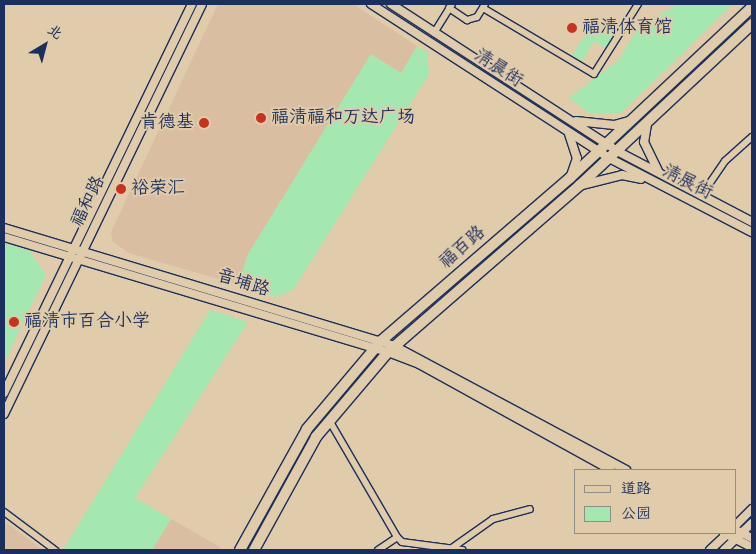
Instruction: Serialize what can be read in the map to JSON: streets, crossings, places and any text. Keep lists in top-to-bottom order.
{
  "streets": {
    "main road": ["福百路"],
    "street": [
      "清晨街",
      "清展街",
      "福和路",
      "音埔路"
    ]
  },
  "crossings": [
    ["清晨街", "清展街"],
    ["清晨街", "福百路"],
    ["清展街", "福百路"],
    ["福和路", "音埔路"],
    ["福百路", "音埔路"]
  ],
  "places": [
    "福清体育馆",
    "福清福和万达广场",
    "肯德基",
    "裕荣汇",
    "福清市百合小学"
  ],
  "legend": ["道路", "公园"],
  "north": "top right"
}
